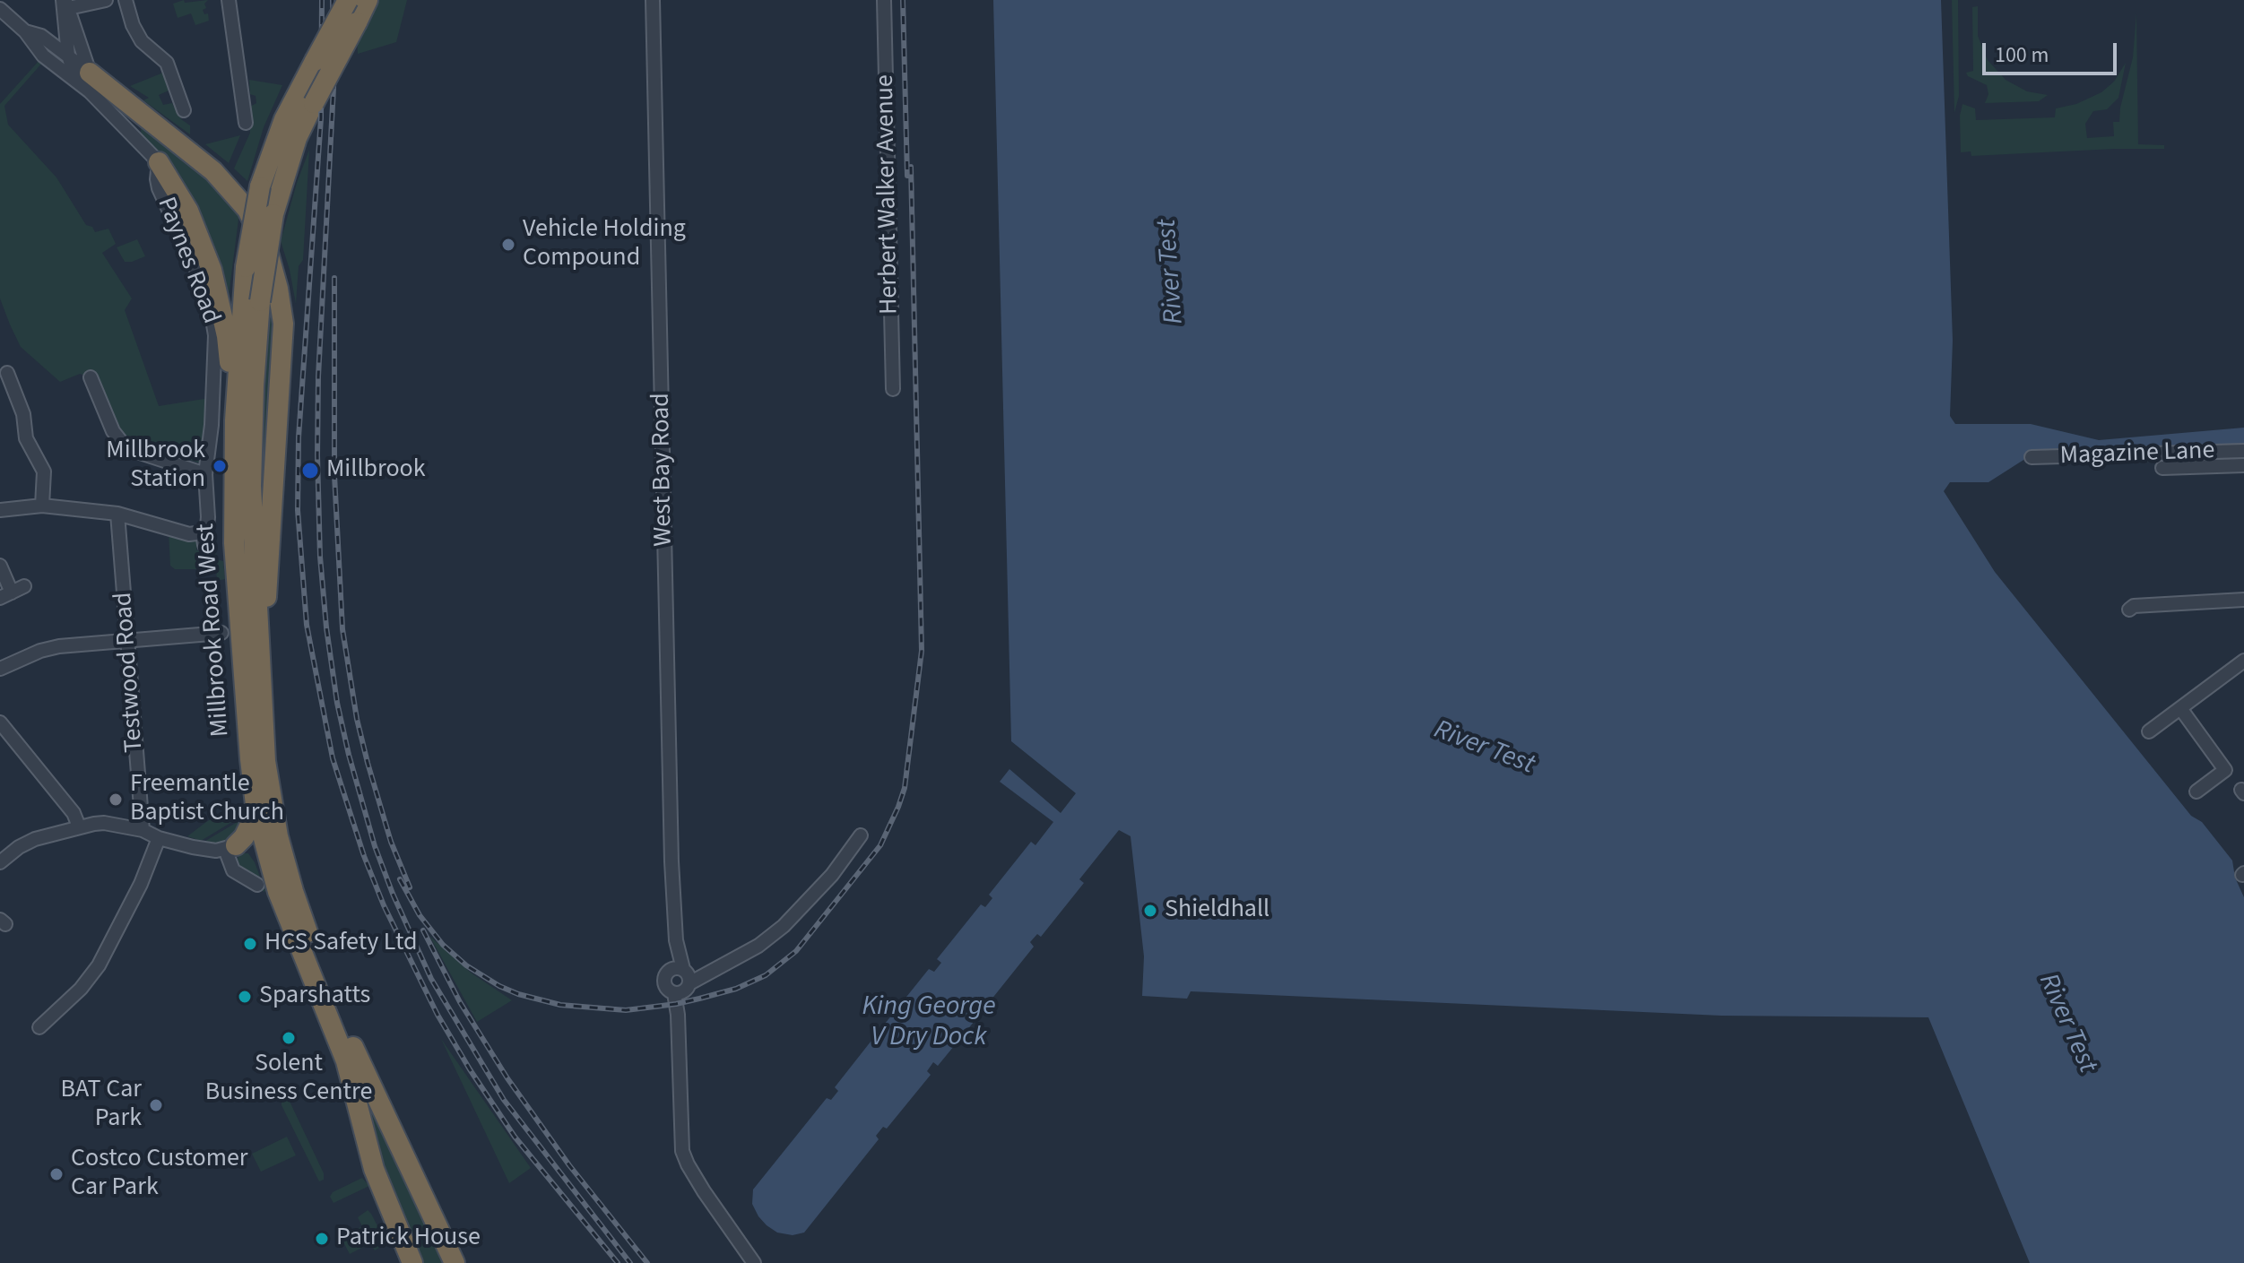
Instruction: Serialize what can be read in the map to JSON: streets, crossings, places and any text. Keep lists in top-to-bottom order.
{
  "streets": {
    "highway": ["Millbrook Road West"],
    "street": [
      "Herbert Walker Avenue",
      "Paynes Road",
      "Magazine Lane",
      "West Bay Road",
      "Testwood Road"
    ]
  },
  "crossings": [
    ["Paynes Road", "Testwood Road"]
  ],
  "water": ["River Test", "King George V Dry Dock"],
  "places": [
    "Vehicle Holding Compound",
    "Millbrook Station",
    "Millbrook",
    "Freemantle Baptist Church",
    "Shieldhall",
    "HCS Safety Ltd",
    "Sparshatts",
    "Solent Business Centre",
    "BAT Car Park",
    "Costco Customer Car Park",
    "Patrick House"
  ],
  "scale_bar": "100 m"
}
